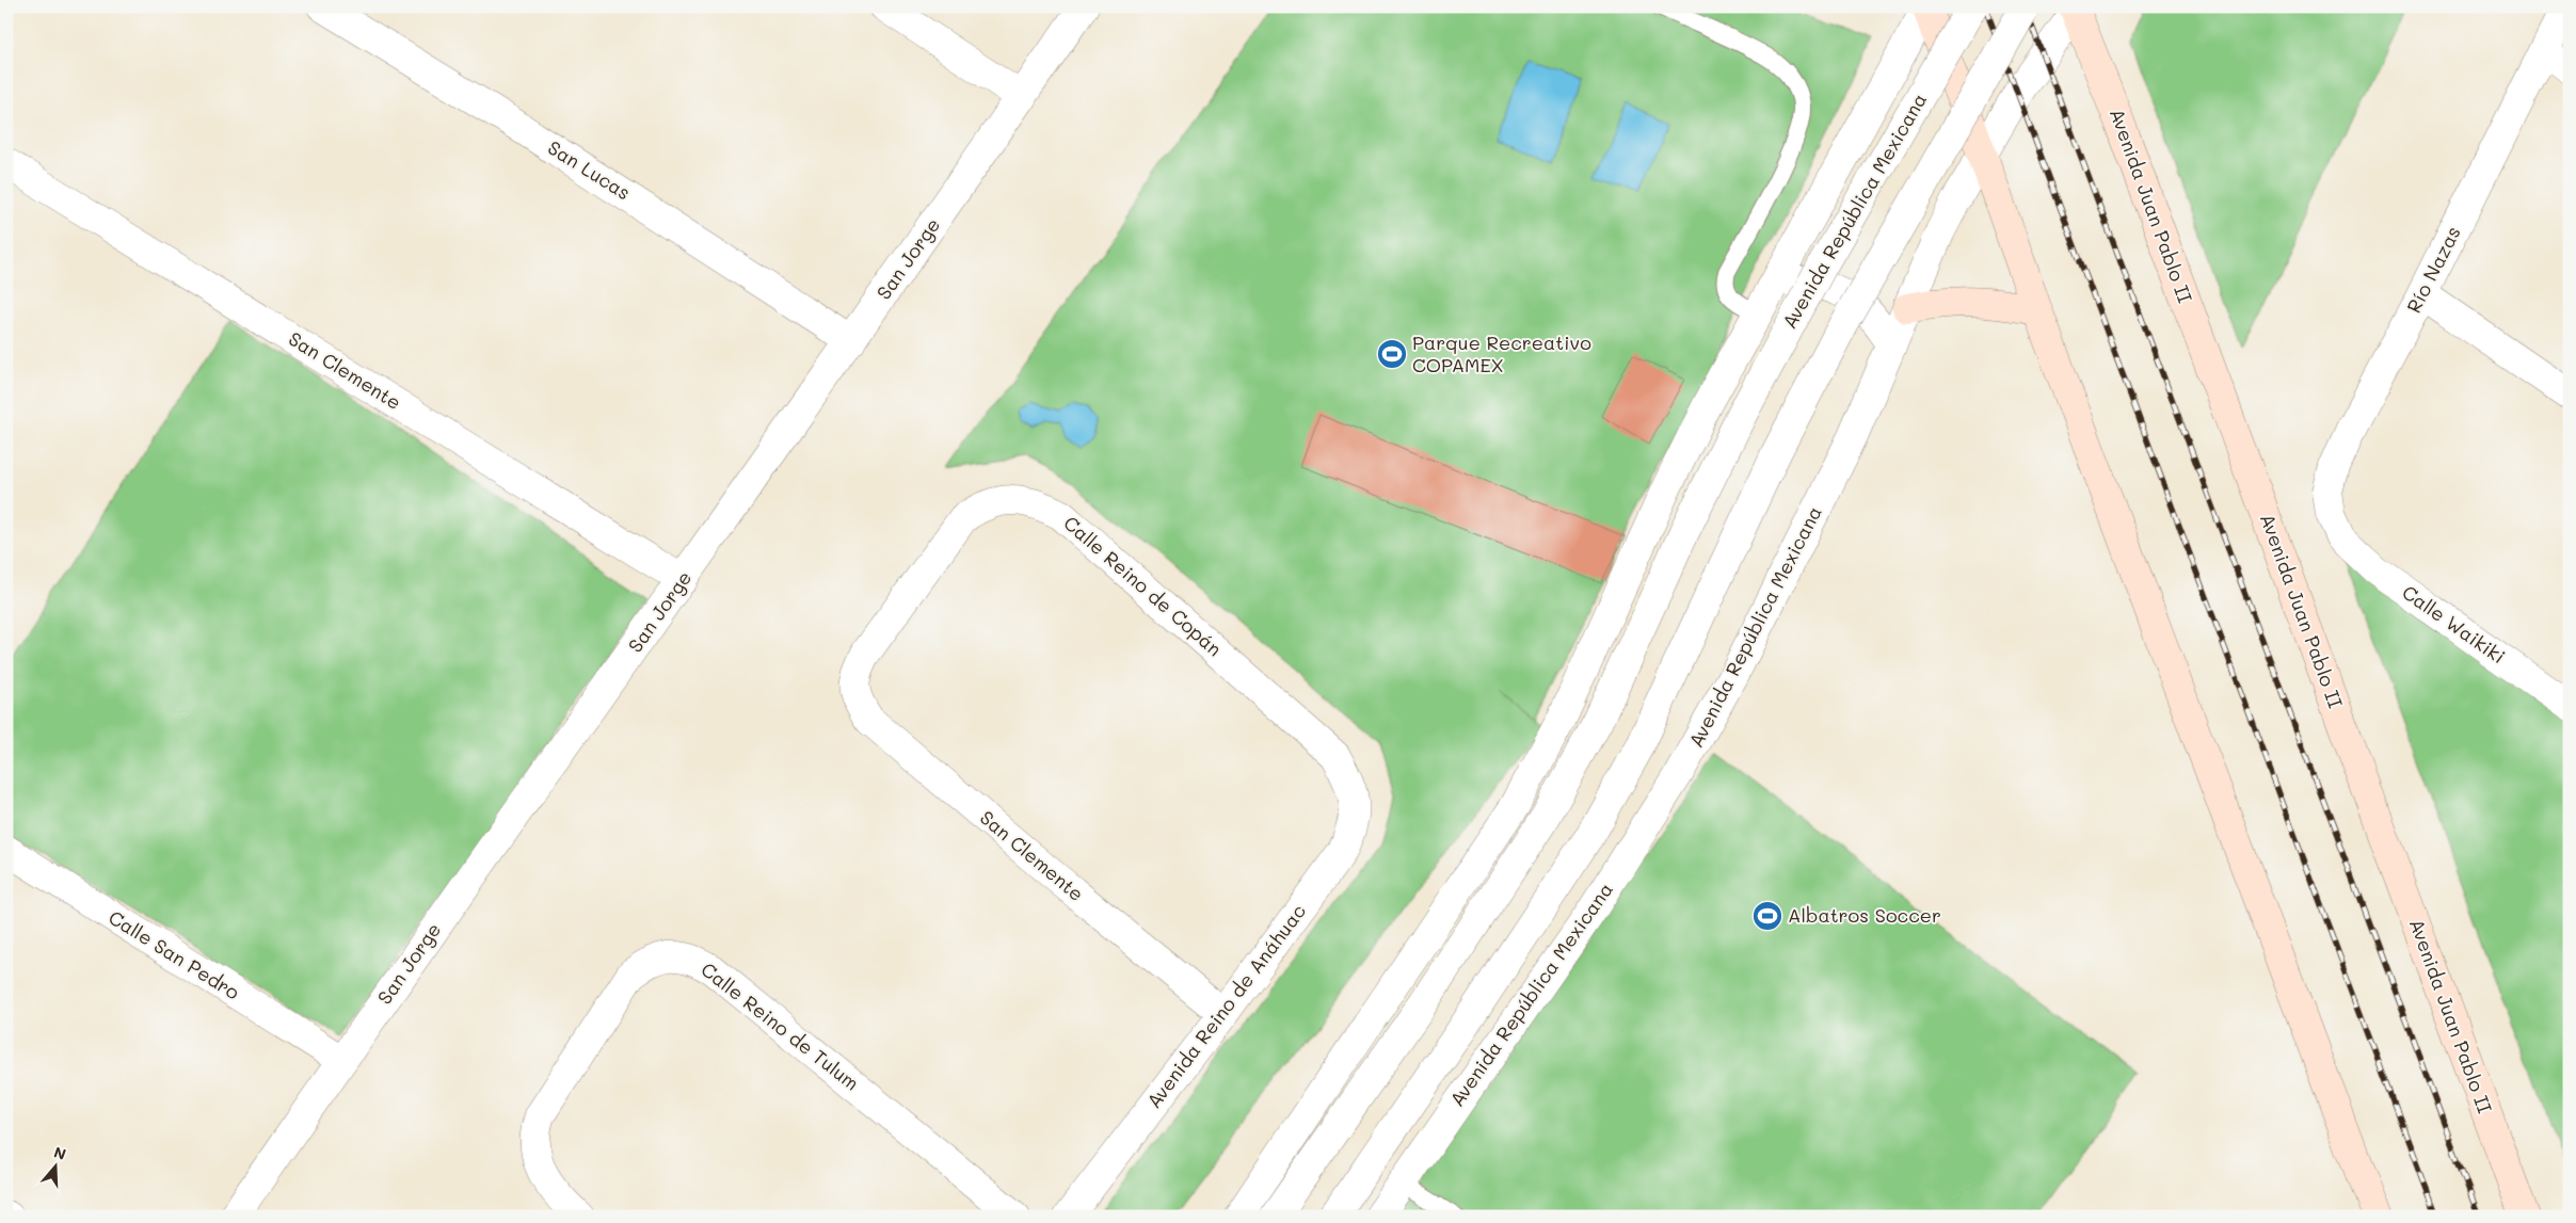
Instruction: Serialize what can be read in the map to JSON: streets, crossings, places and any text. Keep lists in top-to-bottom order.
{
  "streets": {
    "main road": ["Avenida Juan Pablo II"],
    "street": [
      "San Lucas",
      "Avenida República Mexicana",
      "San Jorge",
      "Río Nazas",
      "San Clemente",
      "Calle Reino de Copán",
      "Calle Waikiki",
      "Calle San Pedro",
      "Avenida Reino de Anáhuac",
      "Calle Reino de Tulum"
    ]
  },
  "crossings": [
    ["San Lucas", "San Jorge"],
    ["Avenida Juan Pablo II", "Avenida República Mexicana"],
    ["San Jorge", "San Clemente"],
    ["San Jorge", "Calle San Pedro"],
    ["Río Nazas", "Calle Waikiki"],
    ["San Clemente", "Calle Reino de Copán"],
    ["San Clemente", "Avenida Reino de Anáhuac"],
    ["Calle Reino de Copán", "Avenida Reino de Anáhuac"]
  ],
  "places": {
    "sports": ["Parque Recreativo COPAMEX", "Albatros Soccer"]
  },
  "north": "top"
}
